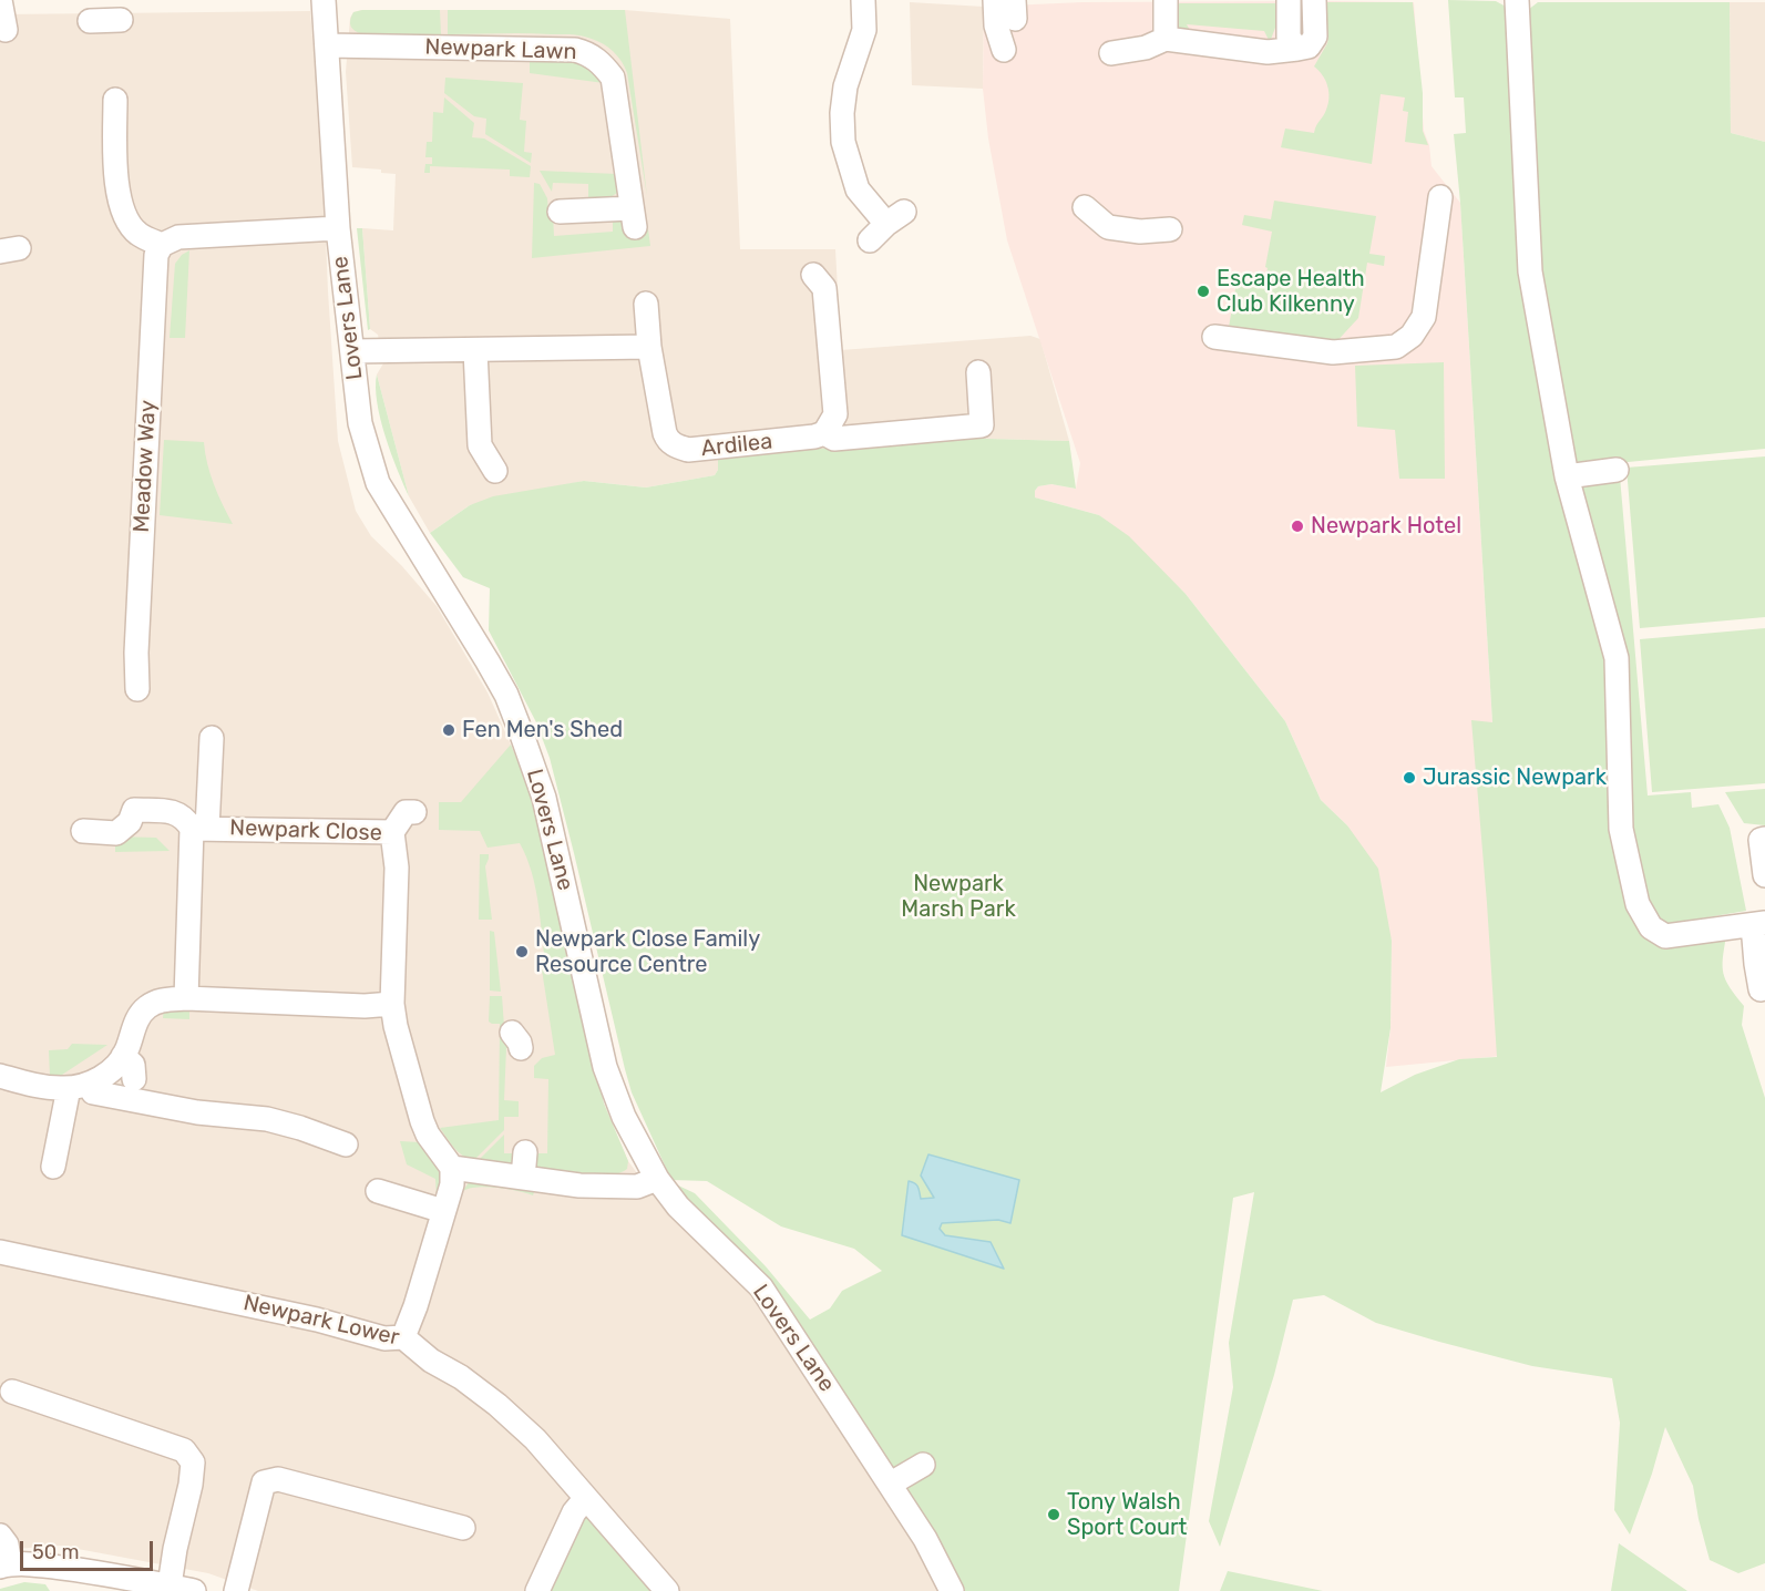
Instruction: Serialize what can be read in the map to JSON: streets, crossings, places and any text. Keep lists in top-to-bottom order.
{
  "streets": {
    "street": [
      "Newpark Lawn",
      "Lovers Lane",
      "Ardilea",
      "Meadow Way",
      "Newpark Close",
      "Newpark Lower"
    ]
  },
  "crossings": [
    ["Newpark Lawn", "Lovers Lane"]
  ],
  "parks": ["Newpark Marsh Park"],
  "places": [
    "Escape Health Club Kilkenny",
    "Newpark Hotel",
    "Fen Men's Shed",
    "Jurassic Newpark",
    "Newpark Close Family Resource Centre",
    "Tony Walsh Sport Court"
  ],
  "scale_bar": "50 m"
}
